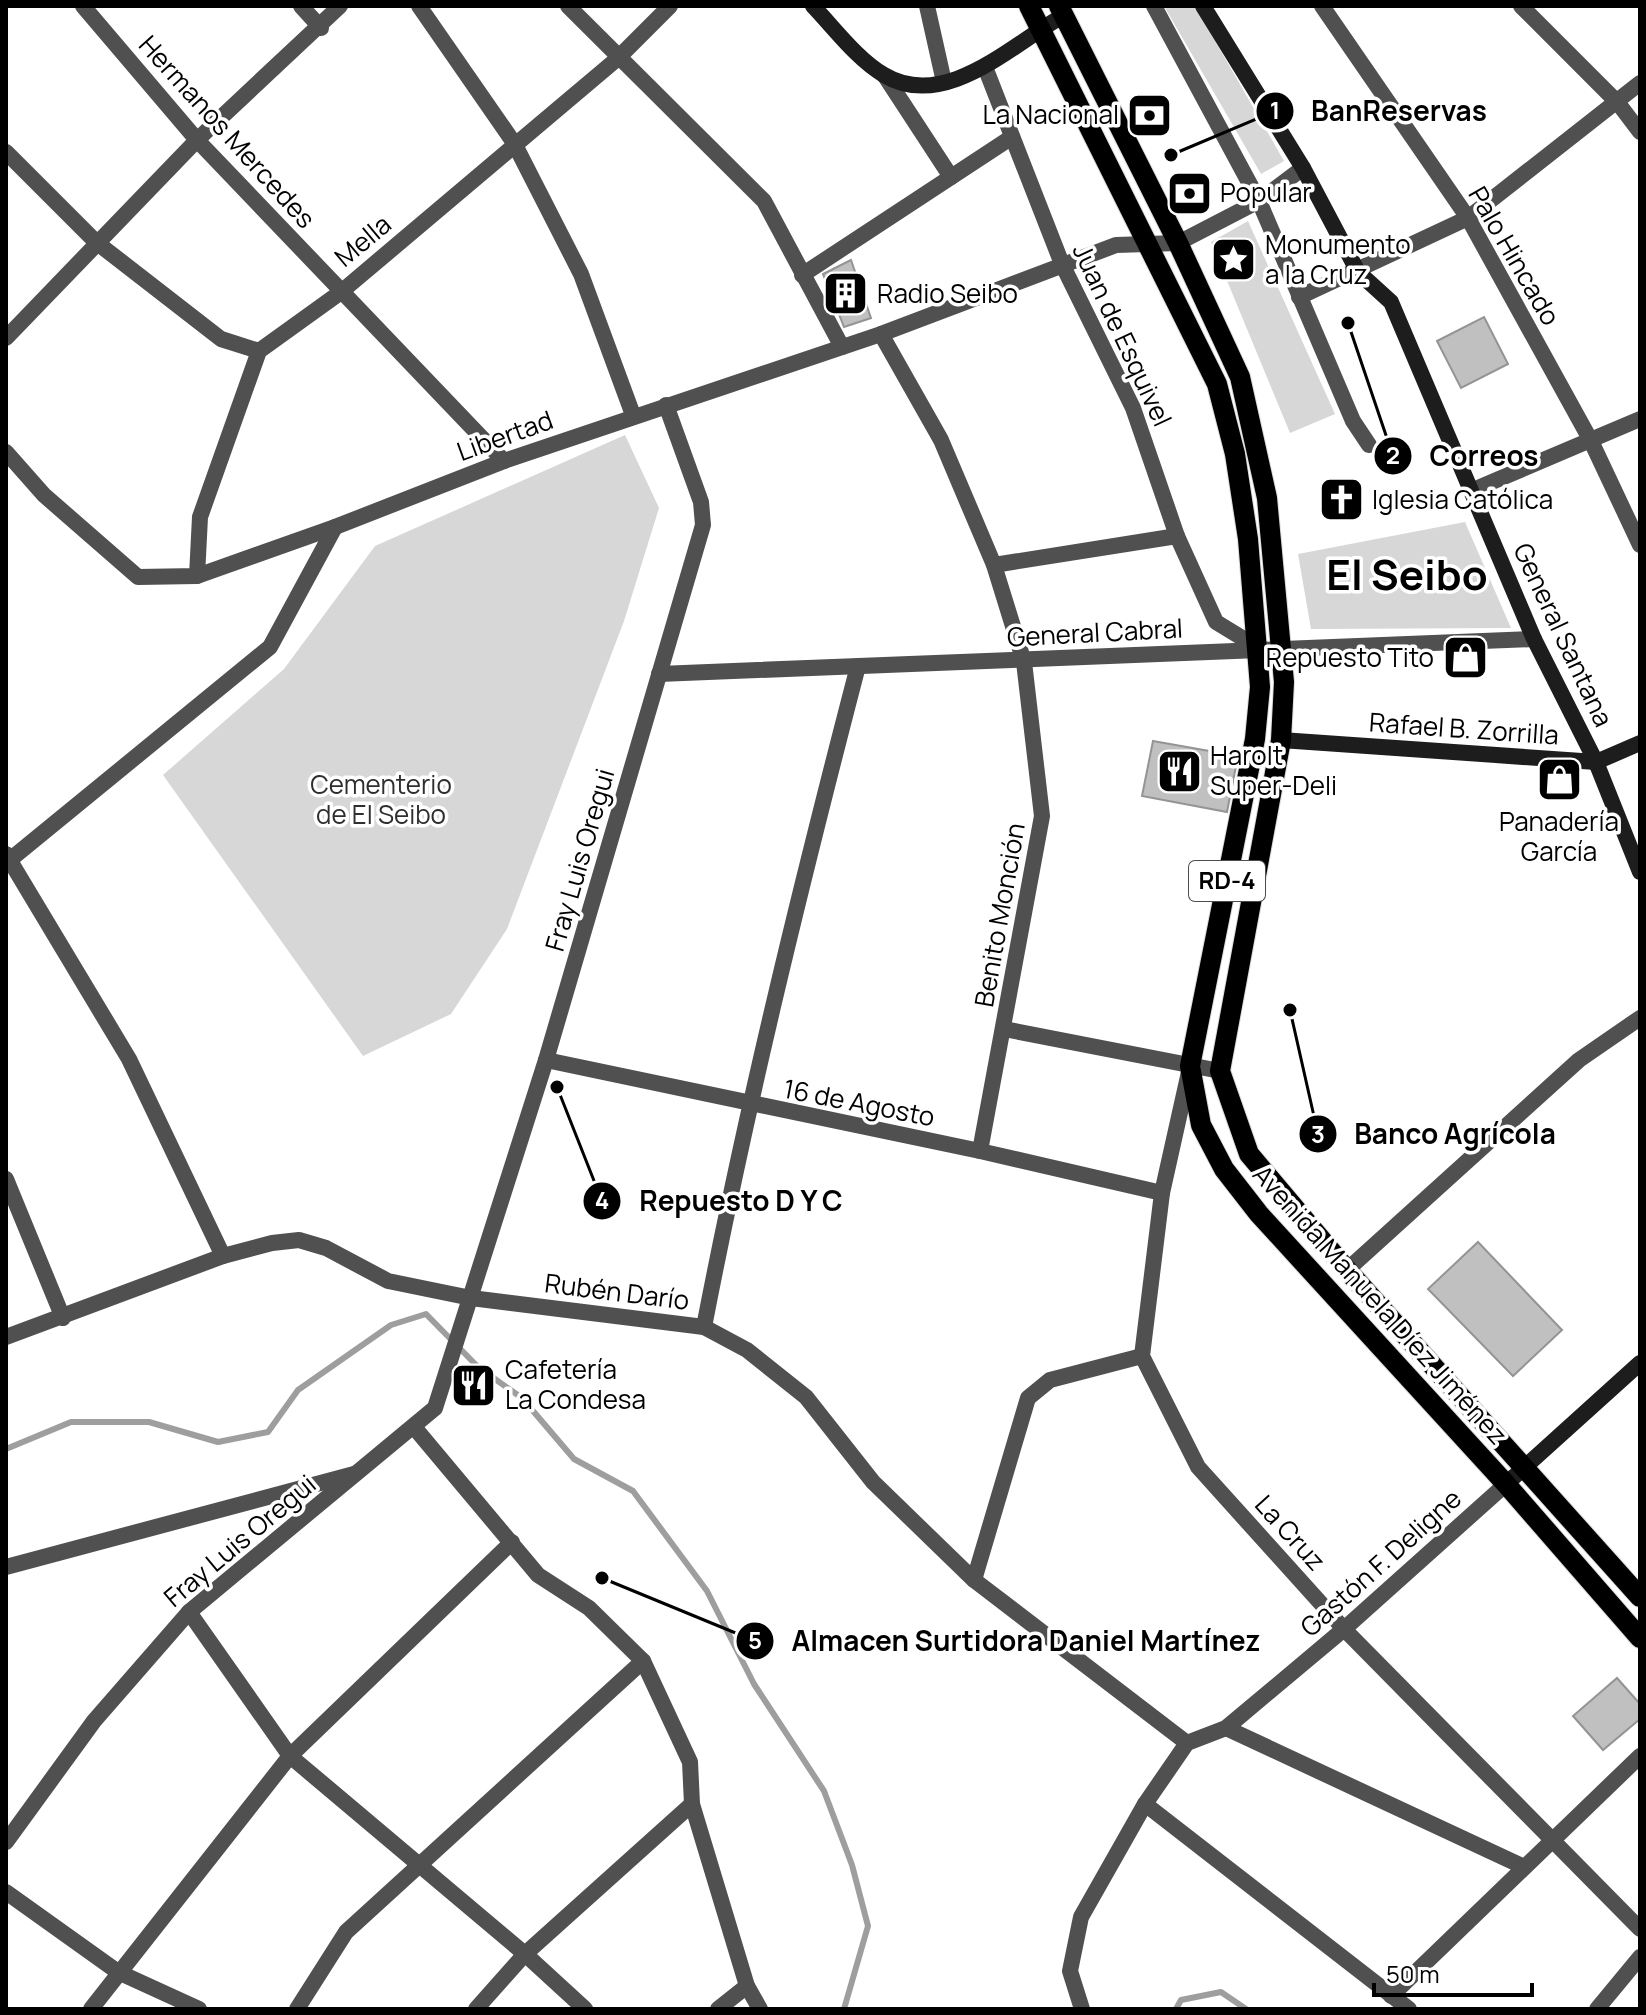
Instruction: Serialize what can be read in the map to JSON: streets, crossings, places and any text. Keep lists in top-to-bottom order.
{
  "streets": {
    "main road": ["RD-4", "Avenida Manuela Díez Jiménez"],
    "street": [
      "Hermanos Mercedes",
      "Mella",
      "Palo Hincado",
      "Juan de Esquivel",
      "Libertad",
      "General Cabral",
      "General Santana",
      "Rafael B. Zorrilla",
      "Fray Luis Oregui",
      "Benito Monción",
      "16 de Agosto",
      "Rubén Darío",
      "La Cruz",
      "Gastón F. Deligne"
    ]
  },
  "crossings": [
    ["Hermanos Mercedes", "Mella"],
    ["Hermanos Mercedes", "Libertad"],
    ["Juan de Esquivel", "Libertad"],
    ["Juan de Esquivel", "General Cabral"],
    ["Juan de Esquivel", "Avenida Manuela Díez Jiménez"],
    ["Libertad", "Fray Luis Oregui"],
    ["Libertad", "Benito Monción"],
    ["Libertad", "Avenida Manuela Díez Jiménez"],
    ["General Cabral", "General Santana"],
    ["General Cabral", "Fray Luis Oregui"],
    ["General Cabral", "Benito Monción"],
    ["General Cabral", "Avenida Manuela Díez Jiménez"],
    ["General Santana", "Rafael B. Zorrilla"],
    ["Rafael B. Zorrilla", "Avenida Manuela Díez Jiménez"],
    ["Fray Luis Oregui", "16 de Agosto"],
    ["Fray Luis Oregui", "Rubén Darío"],
    ["Benito Monción", "16 de Agosto"],
    ["Rubén Darío", "Gastón F. Deligne"],
    ["Avenida Manuela Díez Jiménez", "Gastón F. Deligne"],
    ["La Cruz", "Gastón F. Deligne"]
  ],
  "districts": ["El Seibo"],
  "parks": ["Cementerio de El Seibo"],
  "places": {
    "bank": ["La Nacional", "Popular"],
    "other": [
      "BanReservas",
      "Correos",
      "Banco Agrícola",
      "Repuesto D Y C",
      "Almacen Surtidora Daniel Martínez"
    ],
    "place": ["Monumento a la Cruz"],
    "building": ["Radio Seibo"],
    "church": ["Iglesia Católica"],
    "shop": ["Repuesto Tito", "Panadería García"],
    "restaurant": ["Harolt Super-Deli", "Cafetería La Condesa"]
  },
  "scale_bar": "50 m"
}
